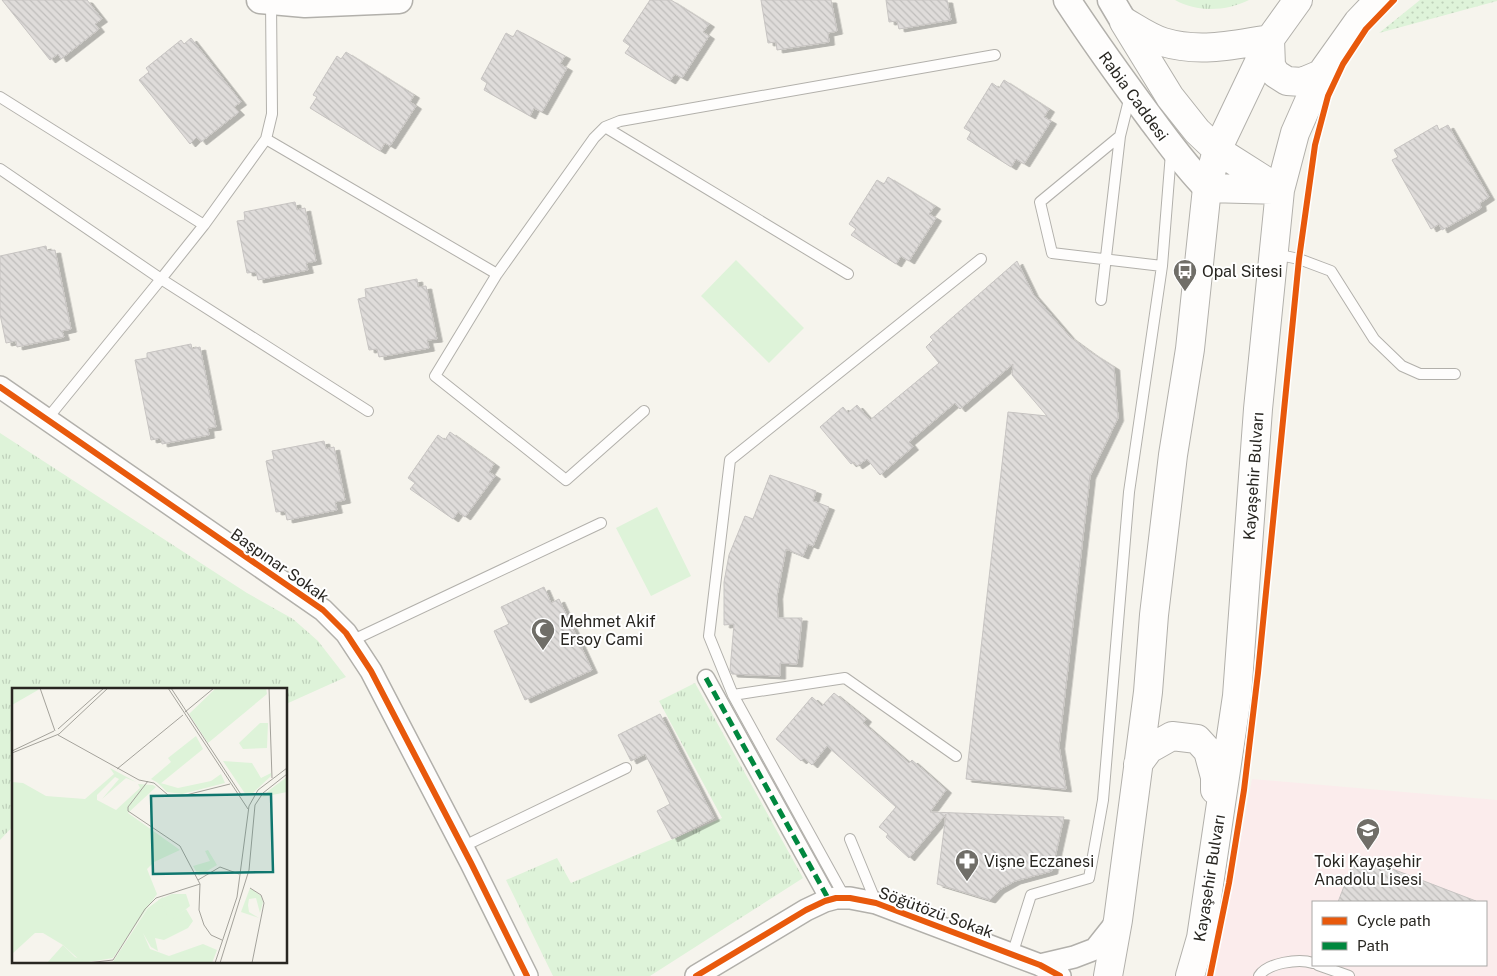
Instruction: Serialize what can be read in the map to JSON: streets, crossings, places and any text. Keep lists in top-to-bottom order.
{
  "streets": {
    "main road": ["Kayaşehir Bulvarı"],
    "street": ["Rabia Caddesi", "Başpınar Sokak", "Söğütözü Sokak"]
  },
  "places": {
    "bus stop": ["Opal Sitesi"],
    "mosque": ["Mehmet Akif Ersoy Cami"],
    "school or university": ["Toki Kayaşehir Anadolu Lisesi"],
    "pharmacy": ["Vişne Eczanesi"]
  },
  "legend": ["Cycle path", "Path"]
}
